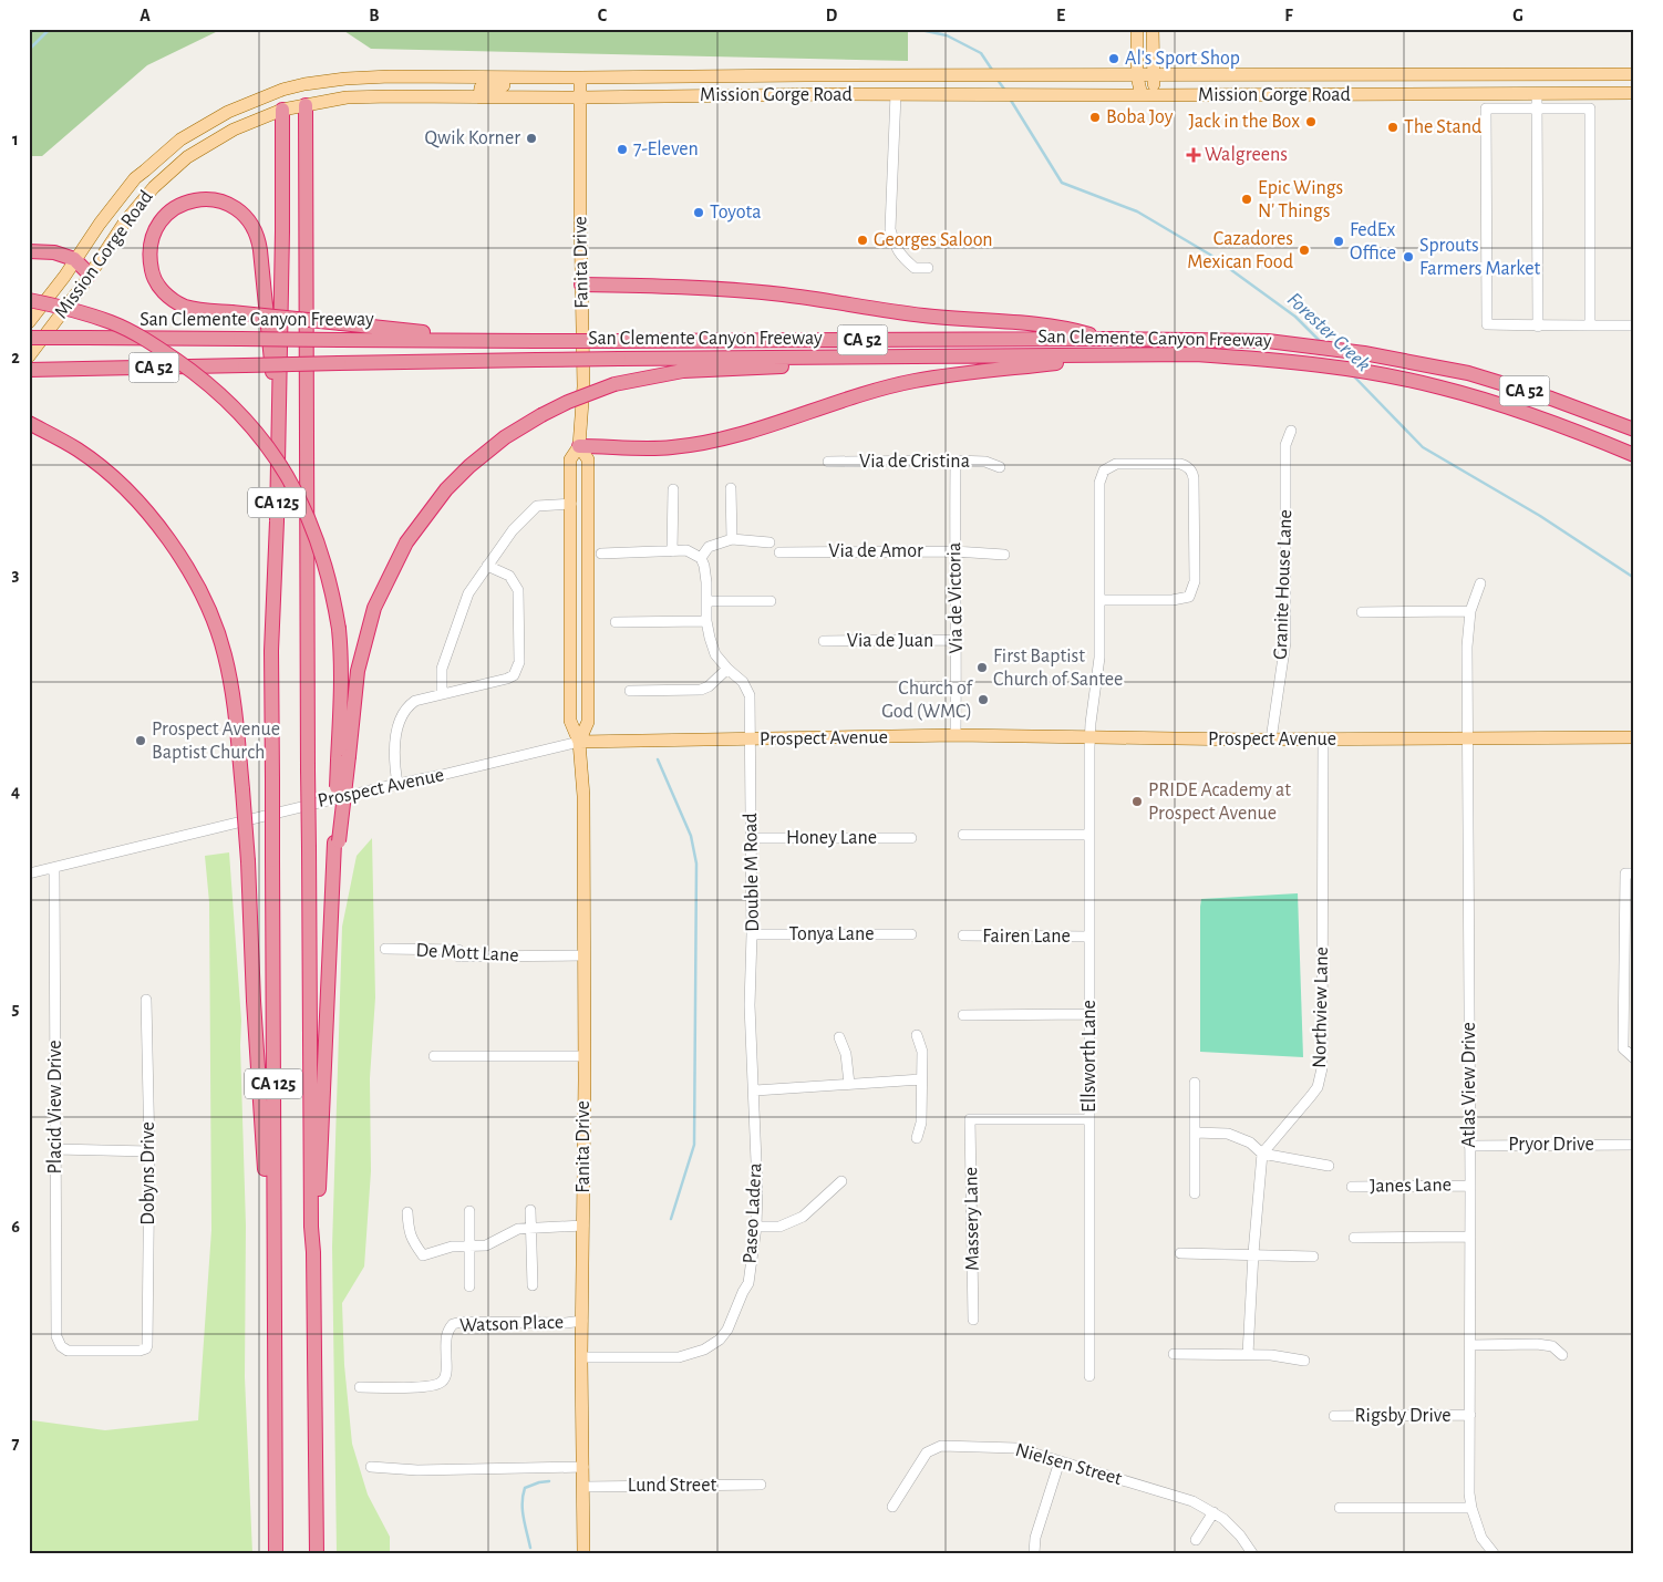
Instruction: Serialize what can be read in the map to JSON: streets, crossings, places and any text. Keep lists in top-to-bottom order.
{
  "streets": {
    "highway": ["San Clemente Canyon Freeway", "CA 52", "CA 125"],
    "main road": ["Mission Gorge Road", "Fanita Drive", "Prospect Avenue"],
    "street": [
      "Via de Cristina",
      "Via de Amor",
      "Granite House Lane",
      "Via de Victoria",
      "Via de Juan",
      "Honey Lane",
      "Double M Road",
      "Tonya Lane",
      "Fairen Lane",
      "De Mott Lane",
      "Northview Lane",
      "Ellsworth Lane",
      "Atlas View Drive",
      "Placid View Drive",
      "Pryor Drive",
      "Dobyns Drive",
      "Janes Lane",
      "Paseo Ladera",
      "Massery Lane",
      "Watson Place",
      "Rigsby Drive",
      "Nielsen Street",
      "Lund Street"
    ]
  },
  "crossings": [
    ["Mission Gorge Road", "Fanita Drive"],
    ["Mission Gorge Road", "CA 125"],
    ["Fanita Drive", "Prospect Avenue"],
    ["Fanita Drive", "De Mott Lane"],
    ["Fanita Drive", "Paseo Ladera"],
    ["Fanita Drive", "Watson Place"],
    ["Fanita Drive", "Lund Street"],
    ["Via de Cristina", "Via de Victoria"],
    ["Via de Amor", "Via de Victoria"],
    ["Granite House Lane", "Prospect Avenue"],
    ["Via de Victoria", "Via de Juan"],
    ["Via de Victoria", "Prospect Avenue"],
    ["Prospect Avenue", "Double M Road"],
    ["Prospect Avenue", "Northview Lane"],
    ["Prospect Avenue", "Ellsworth Lane"],
    ["Prospect Avenue", "Atlas View Drive"],
    ["Prospect Avenue", "Placid View Drive"],
    ["Honey Lane", "Double M Road"],
    ["Double M Road", "Tonya Lane"],
    ["Double M Road", "Paseo Ladera"],
    ["Fairen Lane", "Ellsworth Lane"],
    ["Ellsworth Lane", "Massery Lane"],
    ["Atlas View Drive", "Pryor Drive"],
    ["Atlas View Drive", "Janes Lane"],
    ["Atlas View Drive", "Rigsby Drive"],
    ["Placid View Drive", "Dobyns Drive"]
  ],
  "water": ["Forester Creek"],
  "places": {
    "other": [
      "Al's Sport Shop",
      "Boba Joy",
      "Jack in the Box",
      "The Stand",
      "Qwik Korner",
      "7-Eleven",
      "Epic Wings N' Things",
      "Toyota",
      "Georges Saloon",
      "FedEx Office",
      "Cazadores Mexican Food",
      "Sprouts Farmers Market",
      "First Baptist Church of Santee",
      "Church of God (WMC)",
      "Prospect Avenue Baptist Church",
      "PRIDE Academy at Prospect Avenue"
    ],
    "health": ["Walgreens"]
  },
  "grid": {
    "columns": [
      "A",
      "B",
      "C",
      "D",
      "E",
      "F",
      "G"
    ],
    "rows": [
      "1",
      "2",
      "3",
      "4",
      "5",
      "6",
      "7"
    ]
  }
}
